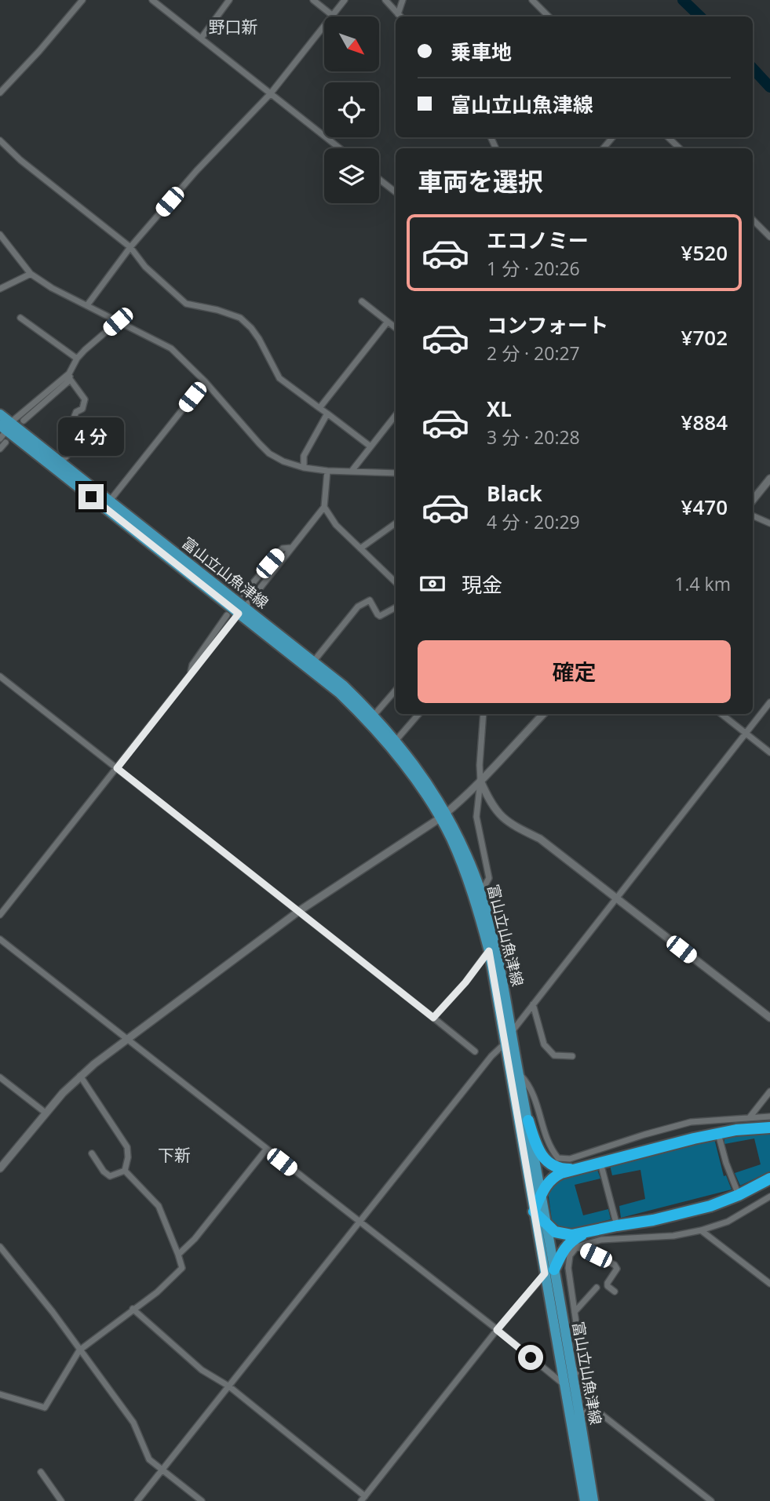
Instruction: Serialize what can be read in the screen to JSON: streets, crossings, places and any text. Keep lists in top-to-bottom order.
{
  "streets": {
    "main road": ["富山立山魚津線"]
  },
  "districts": ["野口新", "下新"],
  "north": "bottom right",
  "page": {
    "banner": ["乗車地", "富山立山魚津線"],
    "heading": "車両を選択",
    "list": [
      {
        "name": "エコノミー",
        "note": "1 分 · 20:26",
        "value": "¥520"
      },
      {
        "name": "コンフォート",
        "note": "2 分 · 20:27",
        "value": "¥702"
      },
      {
        "name": "XL",
        "note": "3 分 · 20:28",
        "value": "¥884"
      },
      {
        "name": "Black",
        "note": "4 分 · 20:29",
        "value": "¥470"
      }
    ],
    "bubble": "4 分",
    "pay": ["現金", "1.4 km"],
    "buttons": "確定"
  }
}
